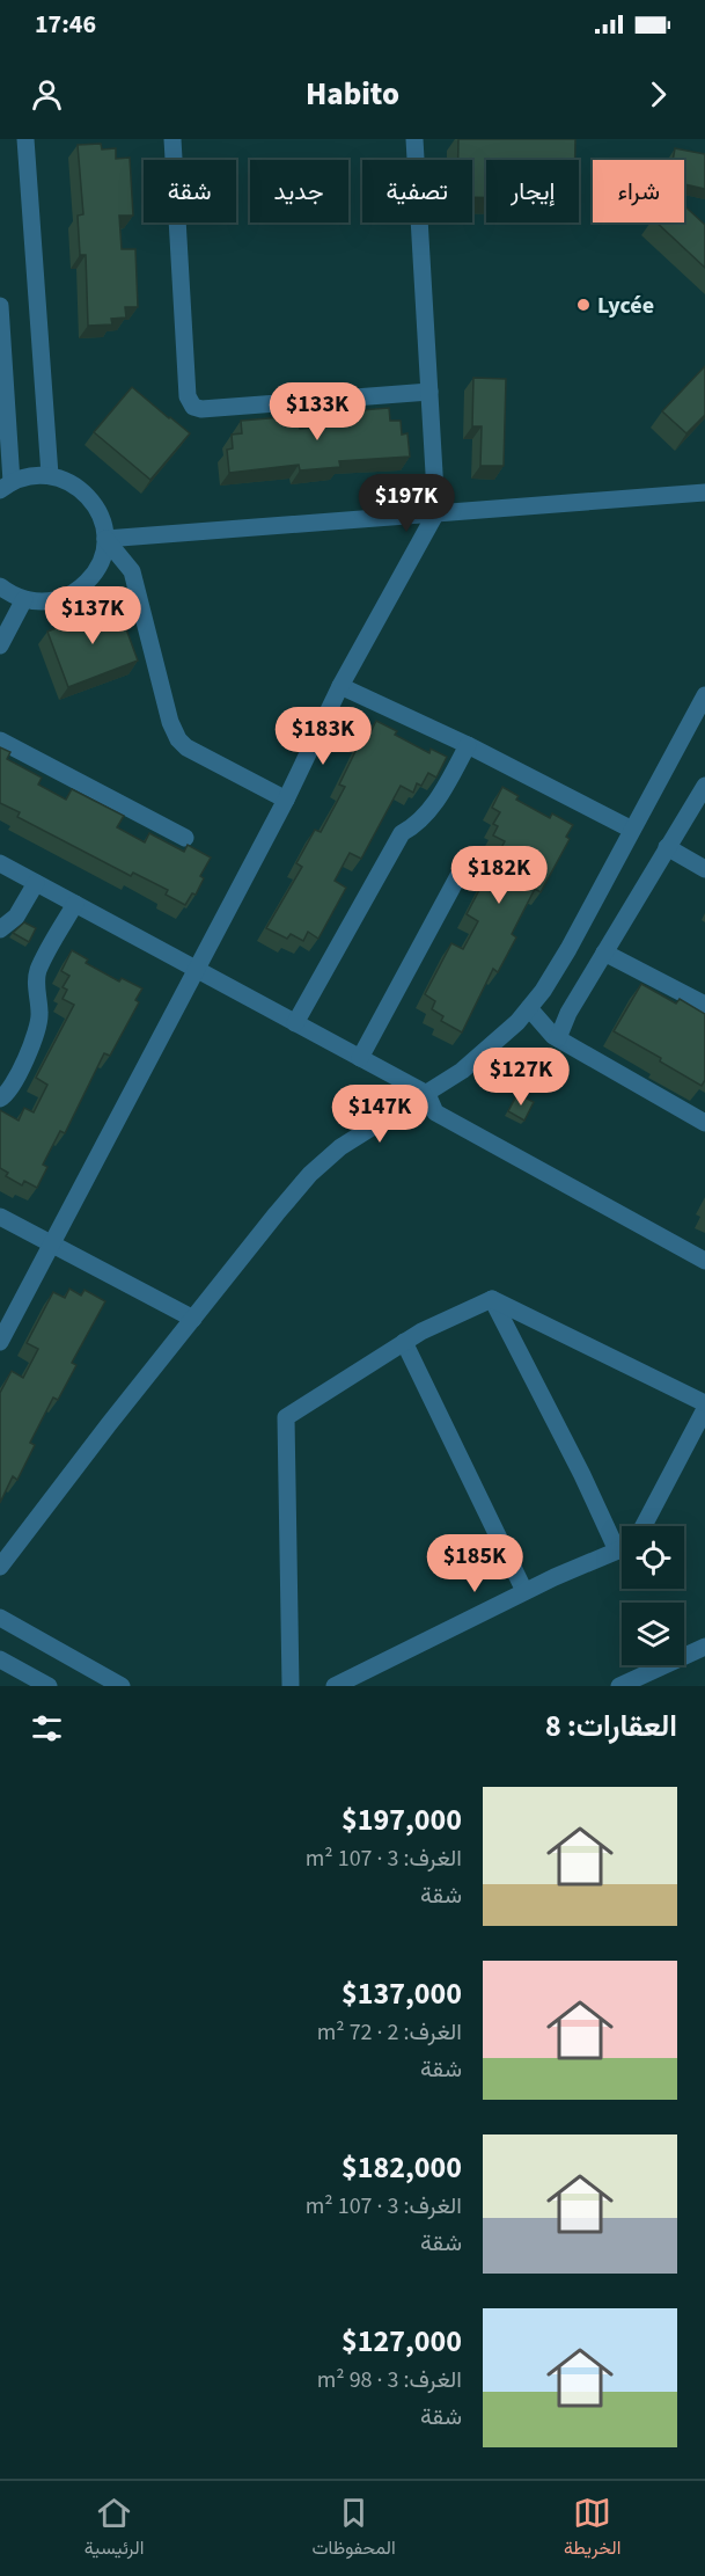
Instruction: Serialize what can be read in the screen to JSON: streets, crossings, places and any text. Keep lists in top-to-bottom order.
{
  "places": ["Lycée"],
  "page": {
    "status": "17:46",
    "header": "Habito",
    "chip": [
      "شراء",
      "إيجار",
      "تصفية",
      "جديد",
      "شقة"
    ],
    "price": [
      "$133K",
      "$197K",
      "$137K",
      "$183K",
      "$182K",
      "$127K",
      "$147K",
      "$185K"
    ],
    "heading": "العقارات: 8",
    "list": [
      {
        "name": "$197,000",
        "note": "الغرف: 3 · 107 m² · شقة"
      },
      {
        "name": "$137,000",
        "note": "الغرف: 2 · 72 m² · شقة"
      },
      {
        "name": "$182,000",
        "note": "الغرف: 3 · 107 m² · شقة"
      },
      {
        "name": "$127,000",
        "note": "الغرف: 3 · 98 m² · شقة"
      }
    ],
    "tabs": ["الخريطة", "المحفوظات", "الرئيسية"]
  }
}
